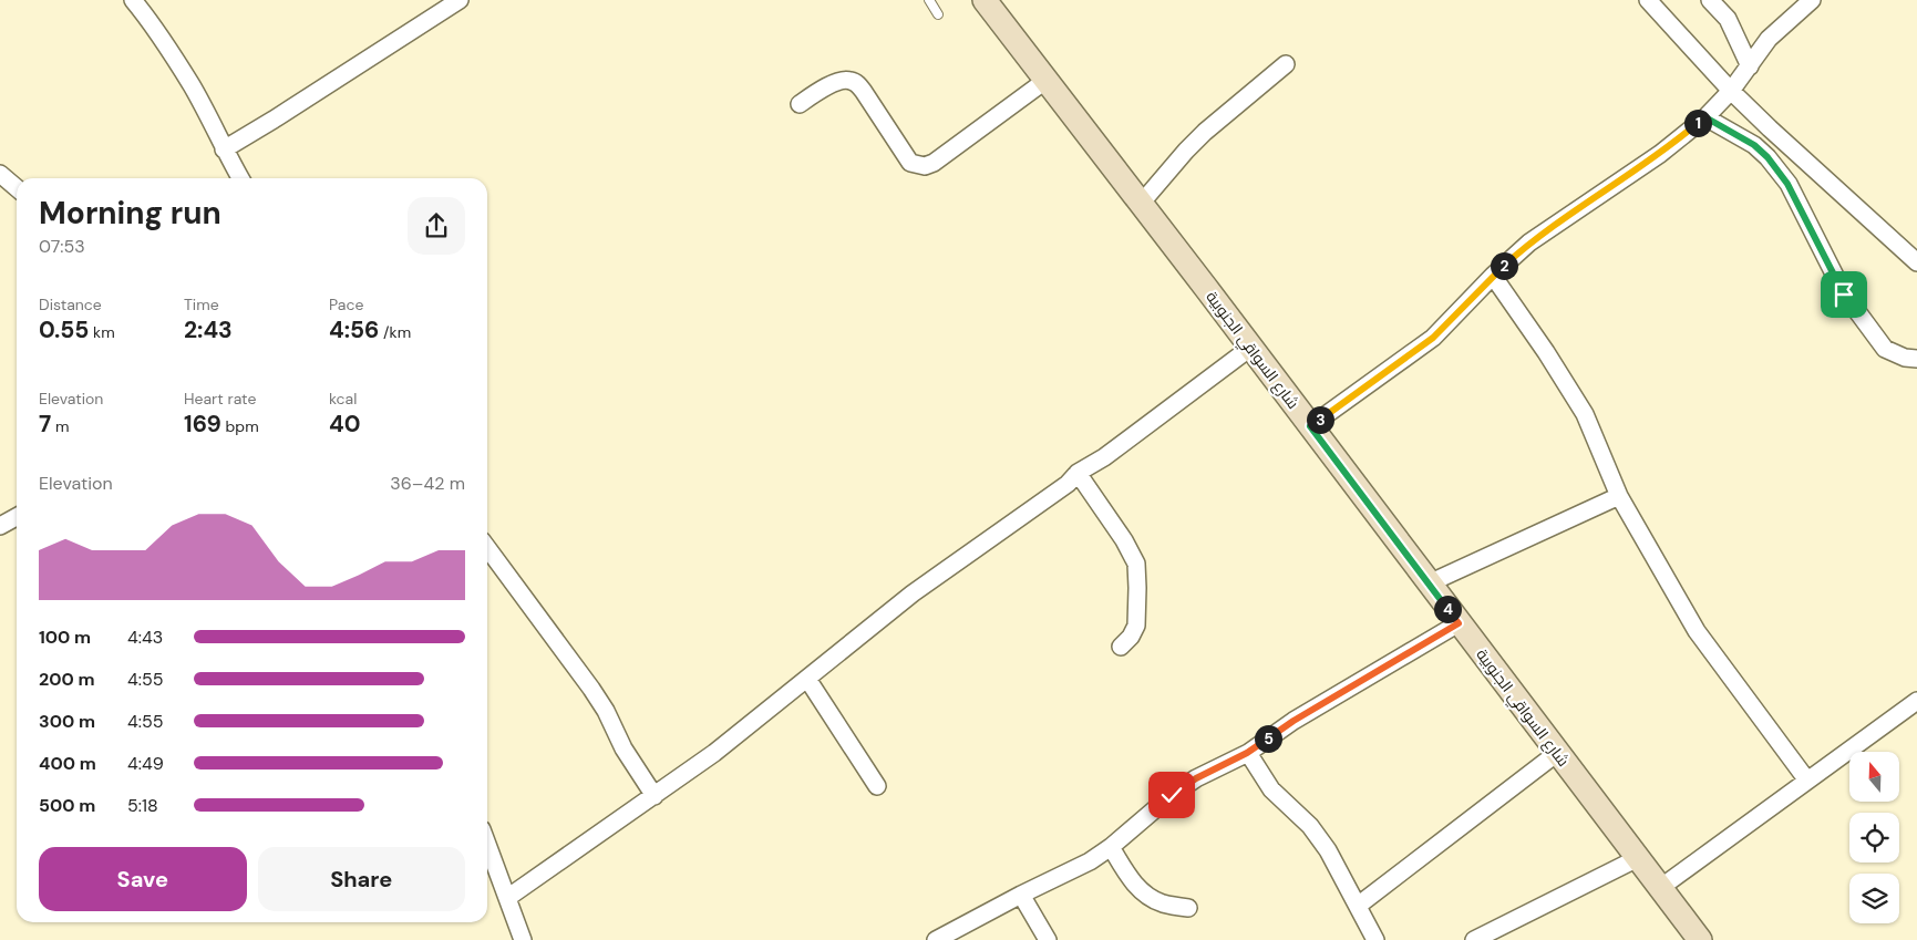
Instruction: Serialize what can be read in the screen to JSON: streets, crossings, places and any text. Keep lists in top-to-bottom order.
{
  "streets": {
    "street": ["شارع السواقي الجنوبية"]
  },
  "north": "top",
  "page": {
    "pins": [
      "1",
      "2",
      "3",
      "4",
      "5"
    ],
    "heading": ["Morning run", "07:53"],
    "stats": [
      ["Distance", "0.55 km"],
      ["Time", "2:43"],
      ["Pace", "4:56 /km"],
      ["Elevation", "7 m"],
      ["Heart rate", "169 bpm"],
      ["kcal", "40"]
    ],
    "chart": ["Elevation", "36–42 m"],
    "list": [
      {
        "name": "100 m",
        "note": "4:43"
      },
      {
        "name": "200 m",
        "note": "4:55"
      },
      {
        "name": "300 m",
        "note": "4:55"
      },
      {
        "name": "400 m",
        "note": "4:49"
      },
      {
        "name": "500 m",
        "note": "5:18"
      }
    ],
    "buttons": ["Save", "Share"]
  }
}
